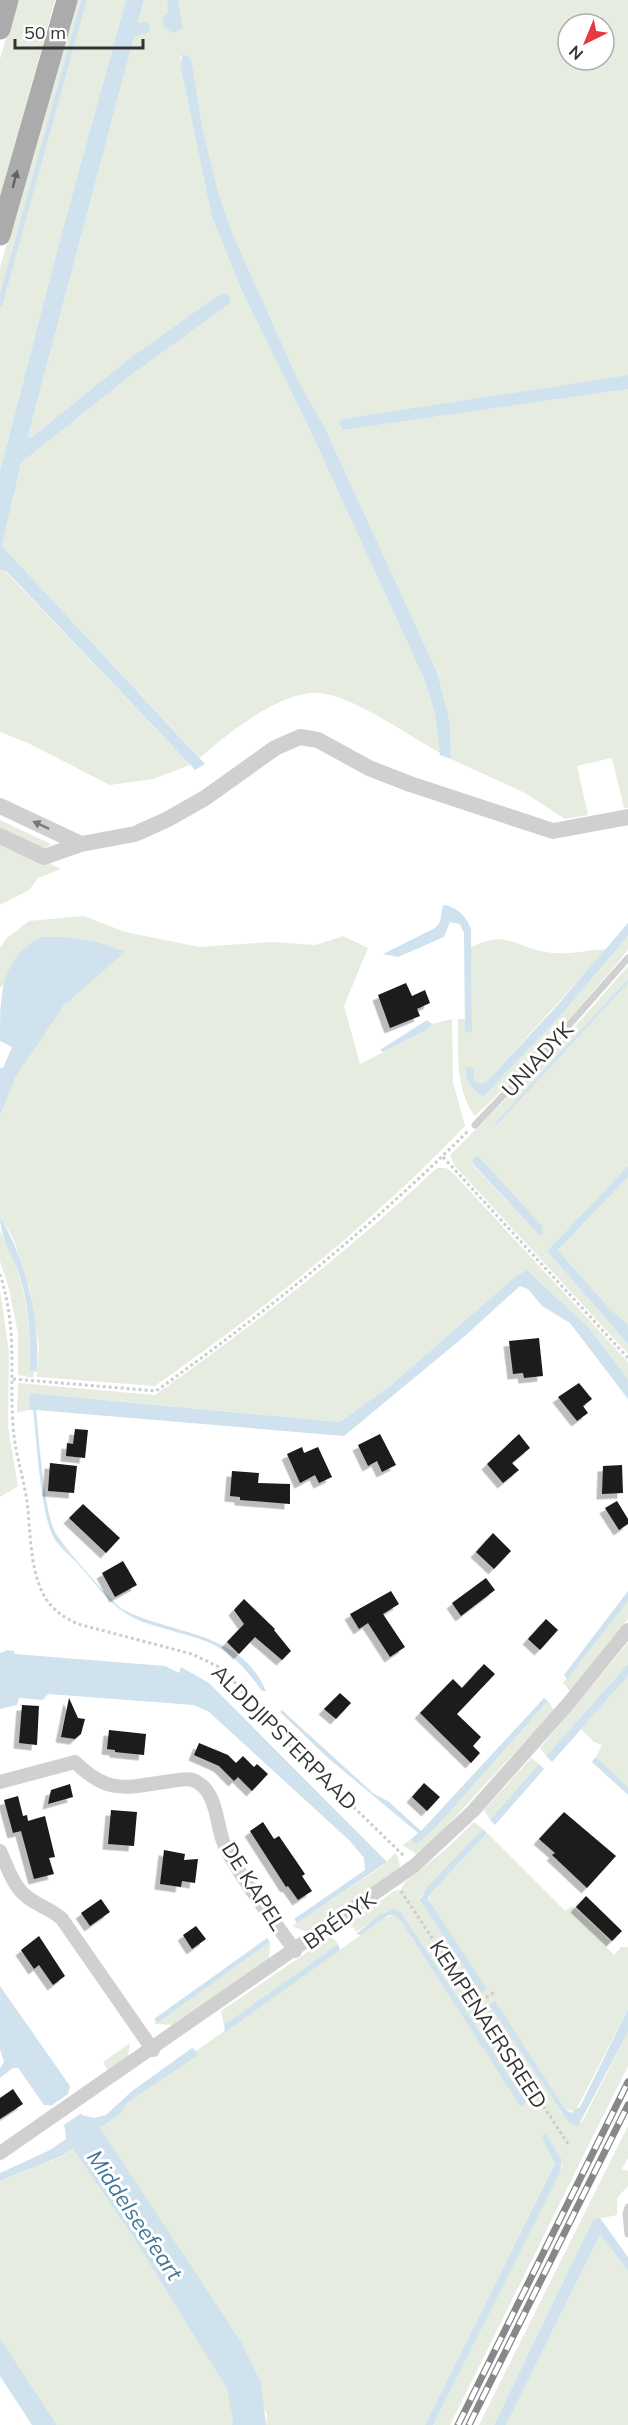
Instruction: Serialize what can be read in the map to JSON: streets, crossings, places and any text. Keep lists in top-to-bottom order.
{
  "streets": {
    "street": ["DE KAPEL", "BRÉDYK"],
    "lane": ["UNIADYK"],
    "path": ["ALDDJIPSTERPAAD", "KEMPENAERSREED"]
  },
  "crossings": [
    ["ALDDJIPSTERPAAD", "BRÉDYK"],
    ["DE KAPEL", "BRÉDYK"]
  ],
  "water": ["Middelseefeart"],
  "scale_bar": "50 m",
  "north": "bottom left"
}
